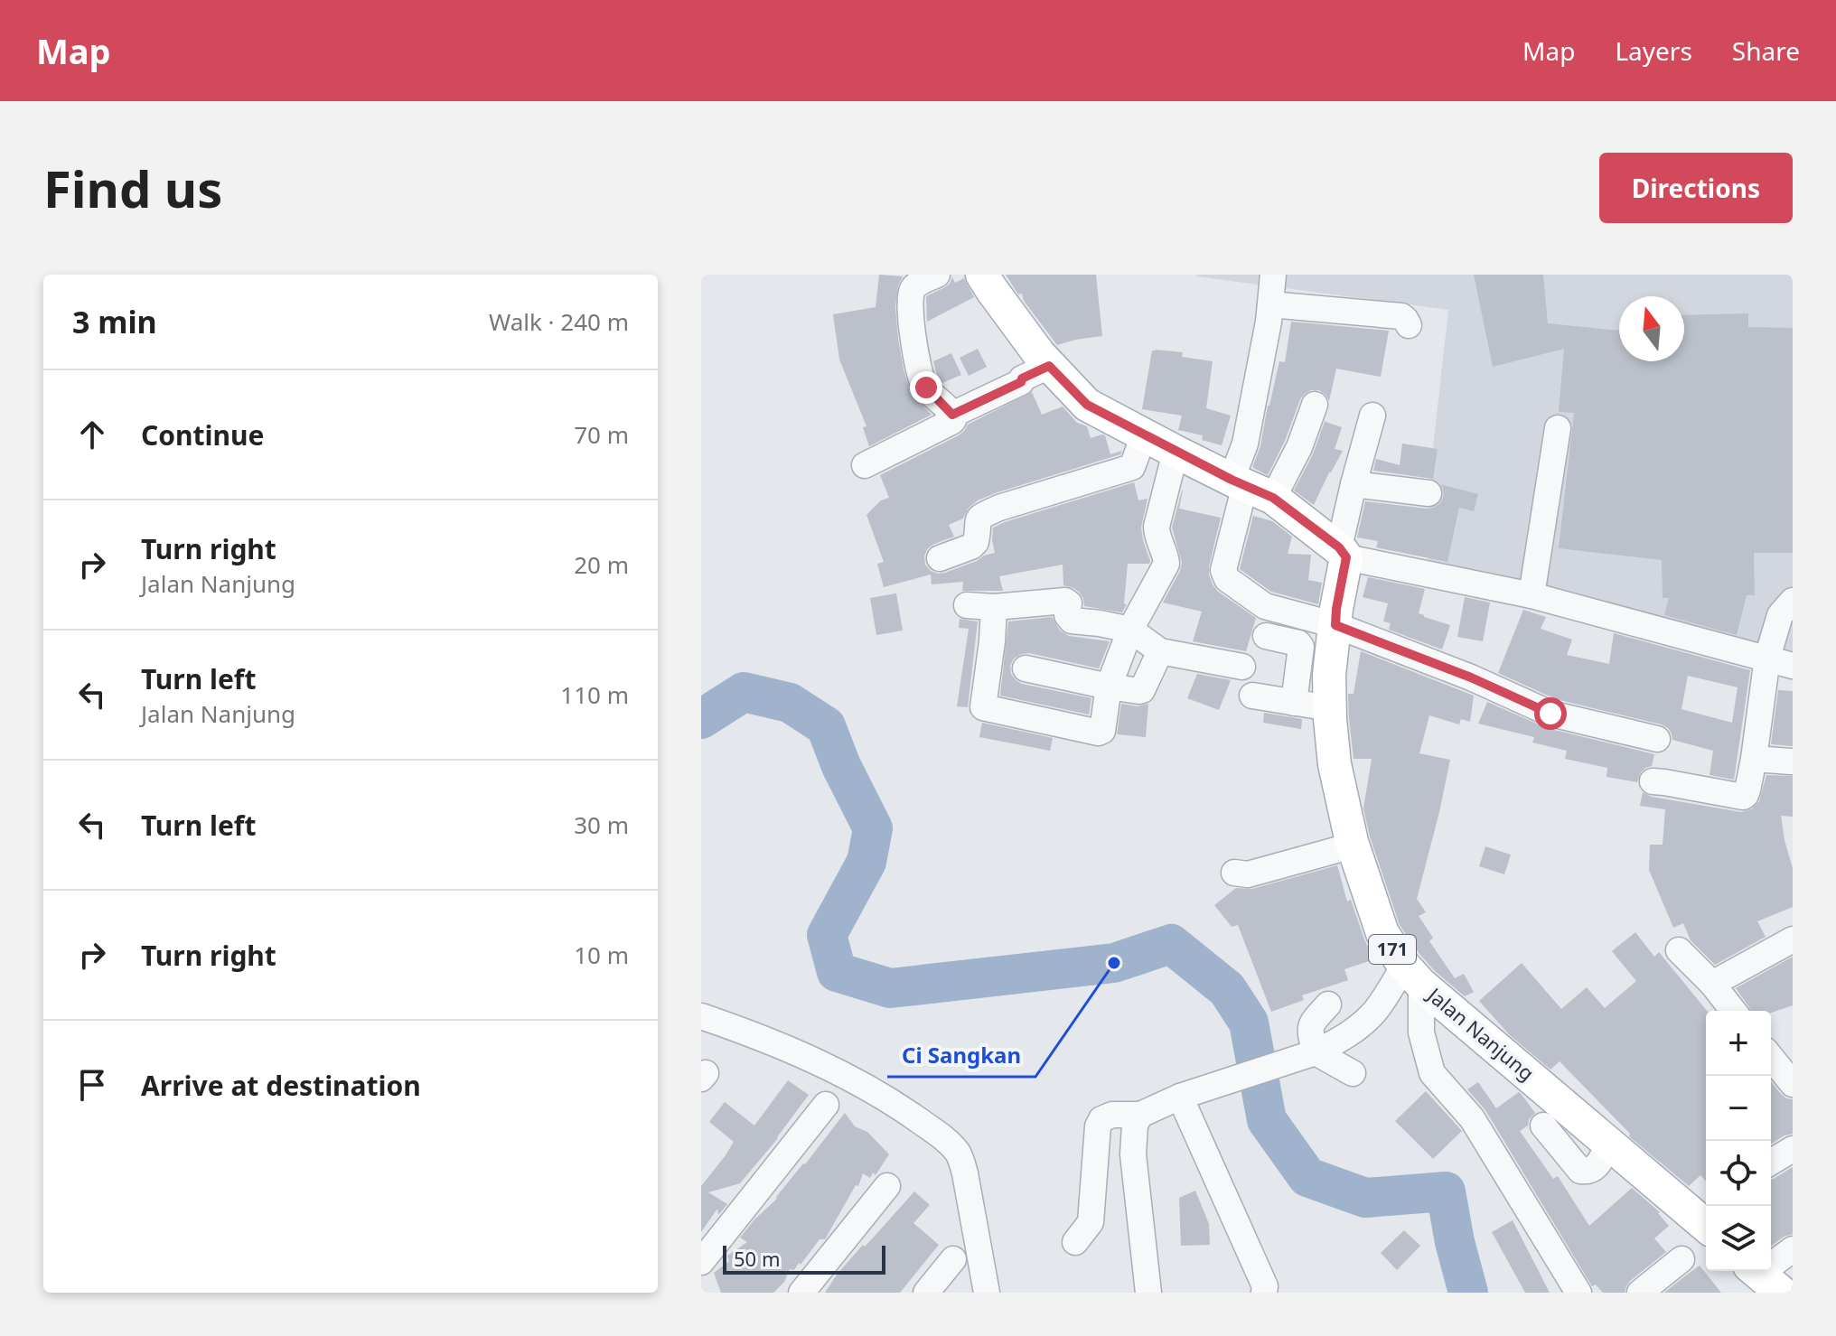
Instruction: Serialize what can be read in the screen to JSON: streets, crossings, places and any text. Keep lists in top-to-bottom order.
{
  "streets": {
    "main road": ["171", "Jalan Nanjung"]
  },
  "places": ["Ci Sangkan"],
  "scale_bar": "50 m",
  "north": "top",
  "page": {
    "header": "Map",
    "nav": ["Map", "Layers", "Share"],
    "buttons": "Directions",
    "title": "Find us",
    "heading": ["3 min", "Walk · 240 m"],
    "list": [
      ["Continue", "70 m"],
      ["Turn right", "Jalan Nanjung", "20 m"],
      ["Turn left", "Jalan Nanjung", "110 m"],
      ["Turn left", "30 m"],
      ["Turn right", "10 m"],
      "Arrive at destination"
    ],
    "map_buttons": ["+", "−"],
    "scale": "50 m"
  }
}
